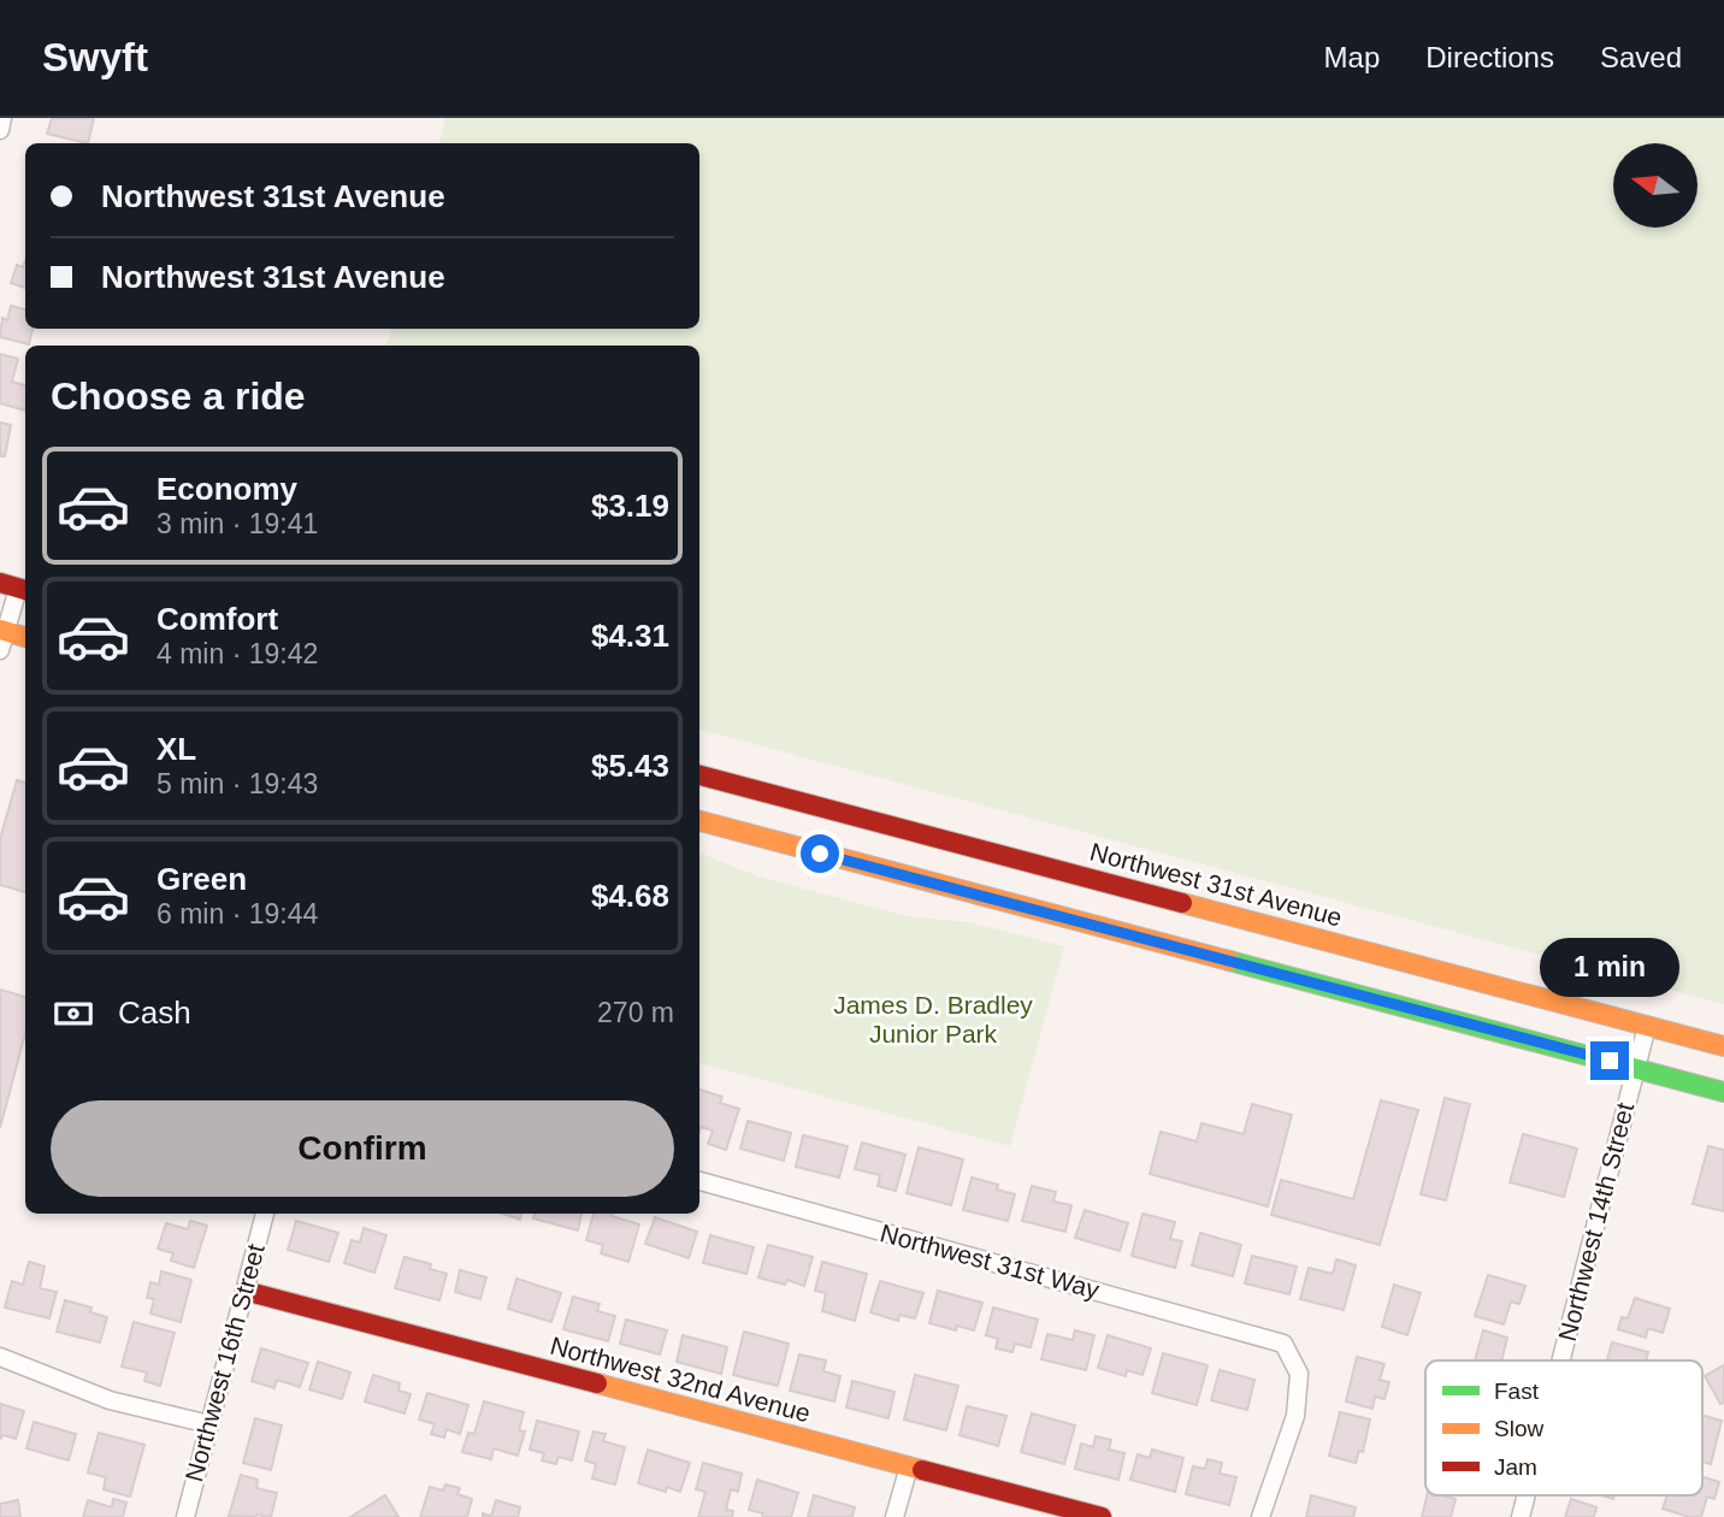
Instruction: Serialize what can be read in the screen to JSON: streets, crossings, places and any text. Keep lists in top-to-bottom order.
{
  "streets": {
    "main road": ["Northwest 31st Avenue", "Northwest 32nd Avenue"],
    "street": ["Northwest 14th Street", "Northwest 31st Way", "Northwest 16th Street"]
  },
  "crossings": [
    ["Northwest 31st Avenue", "Northwest 14th Street"],
    ["Northwest 16th Street", "Northwest 32nd Avenue"]
  ],
  "parks": ["James D. Bradley Junior Park"],
  "legend": ["Fast", "Slow", "Jam"],
  "north": "left",
  "page": {
    "header": "Swyft",
    "nav": ["Map", "Directions", "Saved"],
    "banner": ["Northwest 31st Avenue", "Northwest 31st Avenue"],
    "heading": "Choose a ride",
    "list": [
      {
        "name": "Economy",
        "note": "3 min · 19:41",
        "value": "$3.19"
      },
      {
        "name": "Comfort",
        "note": "4 min · 19:42",
        "value": "$4.31"
      },
      {
        "name": "XL",
        "note": "5 min · 19:43",
        "value": "$5.43"
      },
      {
        "name": "Green",
        "note": "6 min · 19:44",
        "value": "$4.68"
      }
    ],
    "bubble": "1 min",
    "pay": ["Cash", "270 m"],
    "buttons": "Confirm"
  }
}
